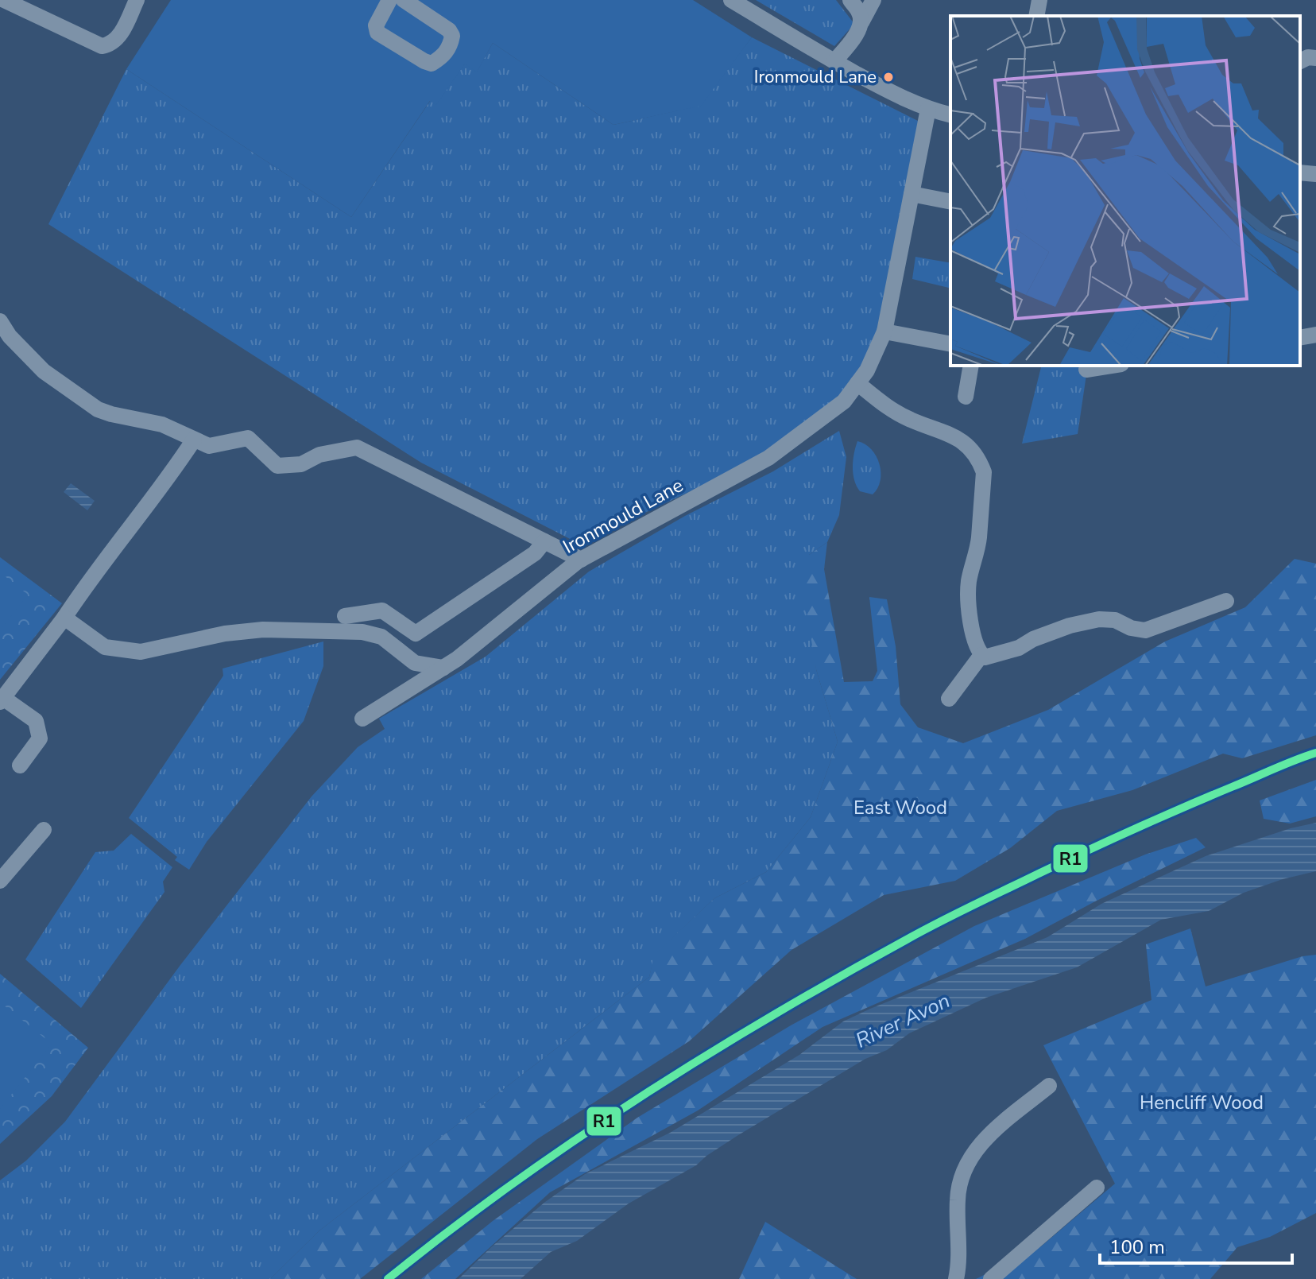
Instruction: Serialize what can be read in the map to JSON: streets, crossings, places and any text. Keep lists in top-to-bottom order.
{
  "streets": {
    "street": ["Ironmould Lane"]
  },
  "water": ["River Avon"],
  "parks": ["East Wood", "Hencliff Wood"],
  "places": ["Ironmould Lane"],
  "lines": ["transit line R1"],
  "scale_bar": "100 m"
}
